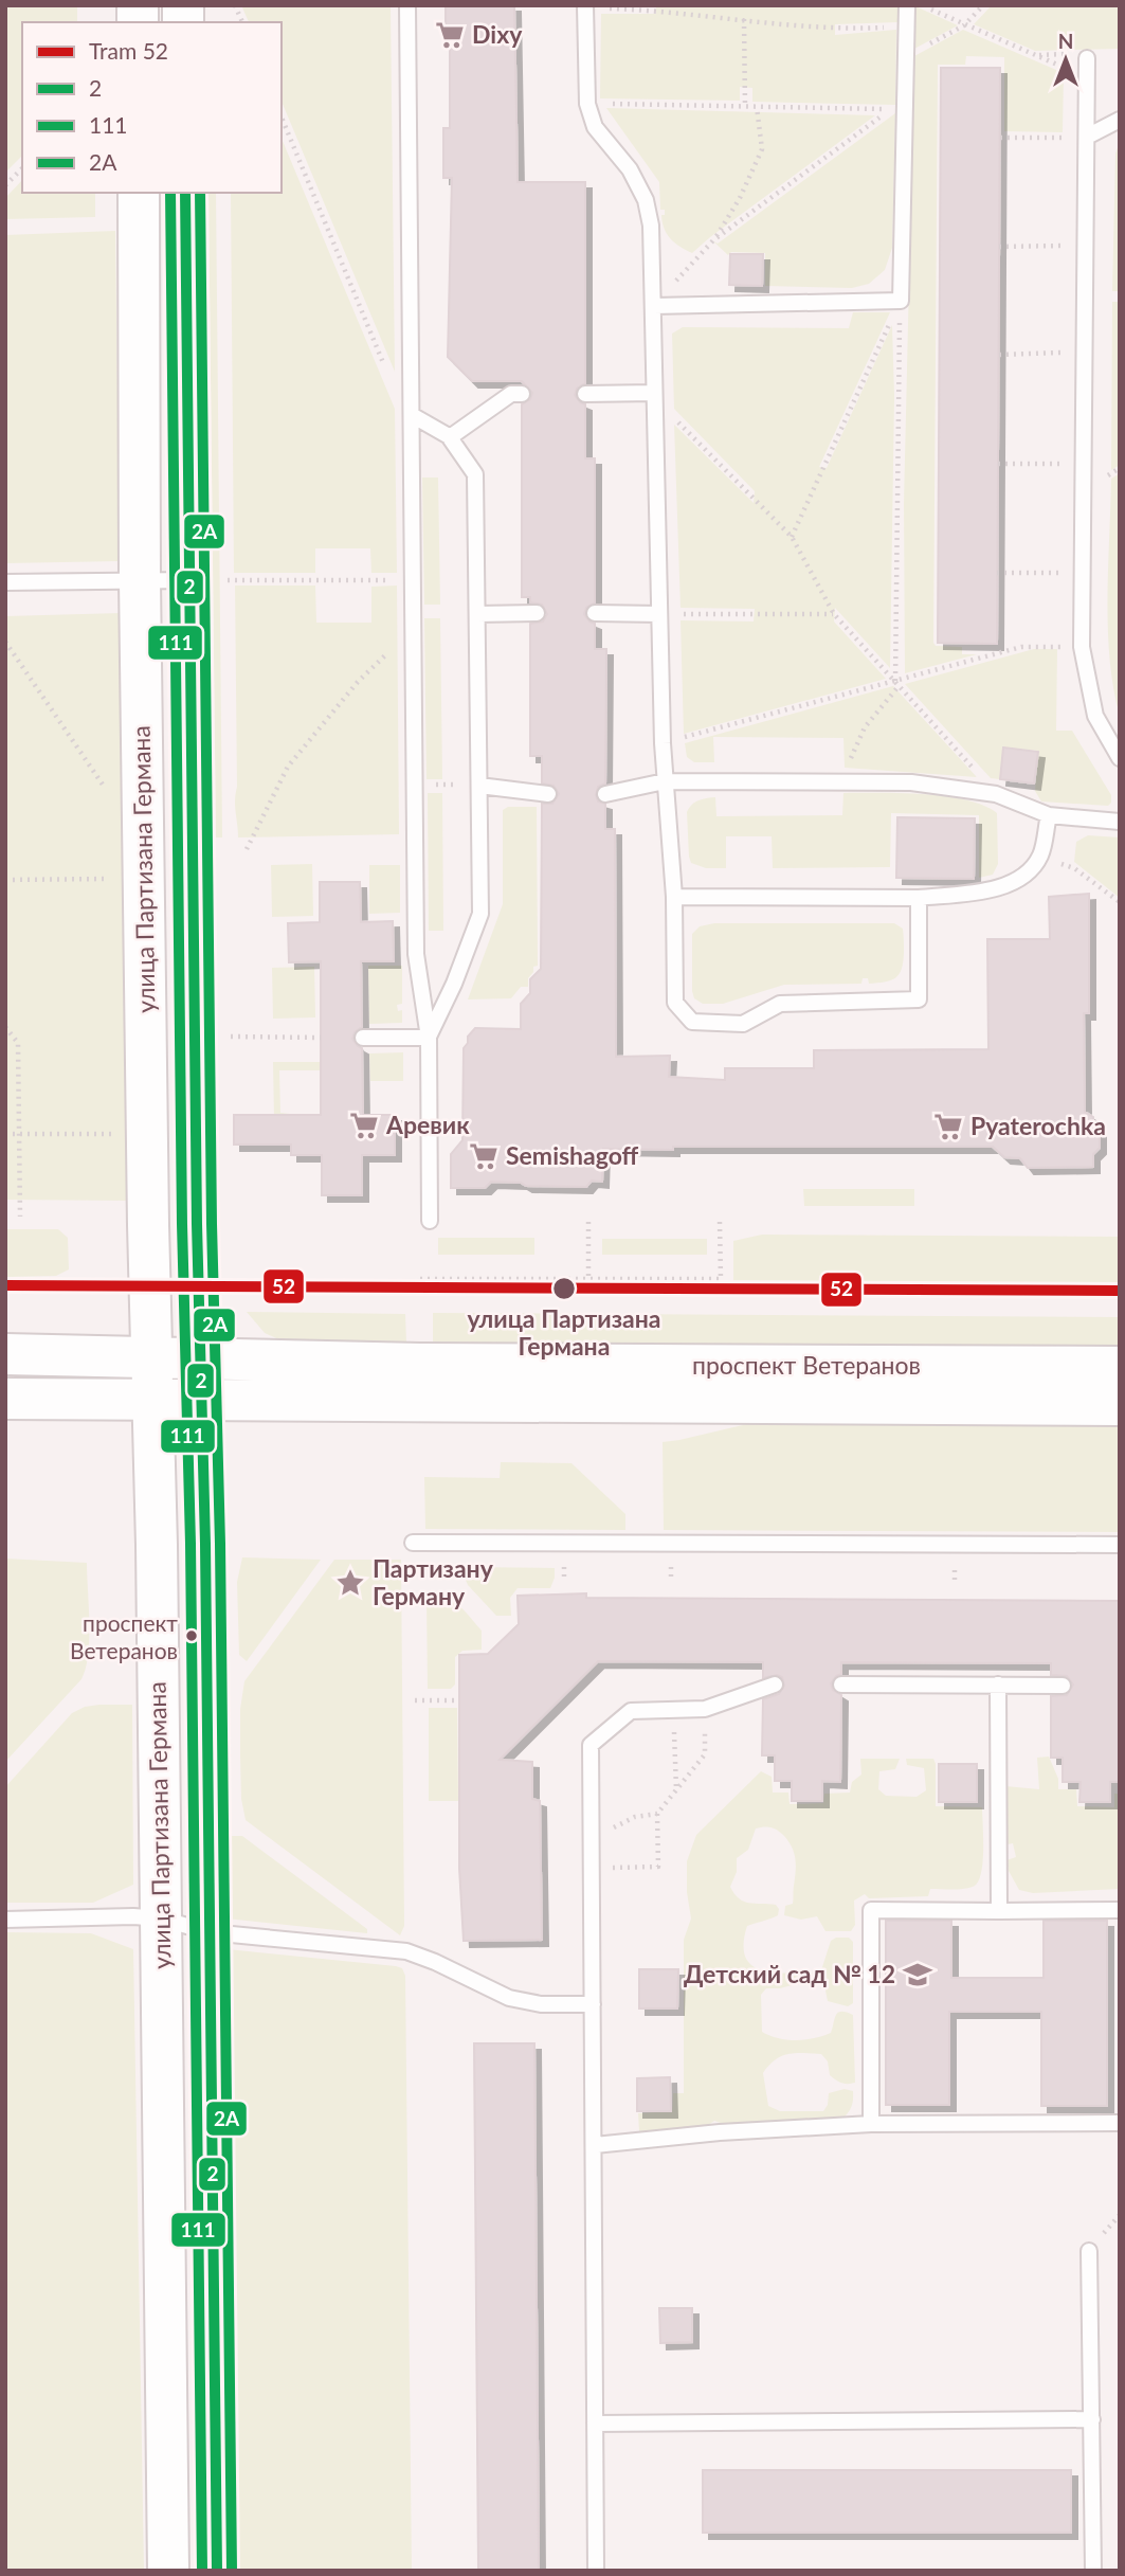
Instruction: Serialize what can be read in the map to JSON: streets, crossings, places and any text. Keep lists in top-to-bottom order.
{
  "streets": {
    "main road": ["улица Партизана Германа", "проспект Ветеранов"]
  },
  "crossings": [
    ["улица Партизана Германа", "проспект Ветеранов"]
  ],
  "places": {
    "supermarket": [
      "Dixy",
      "Аревик",
      "Pyaterochka",
      "Semishagoff"
    ],
    "other": ["улица Партизана Германа", "проспект Ветеранов"],
    "place": ["Партизану Герману"],
    "school or university": ["Детский сад № 12"]
  },
  "lines": [
    "transit line 2",
    "transit line 111",
    "transit line 2А",
    "tram line 52"
  ],
  "legend": [
    "Tram 52",
    "2",
    "111",
    "2А"
  ],
  "north": "top"
}
